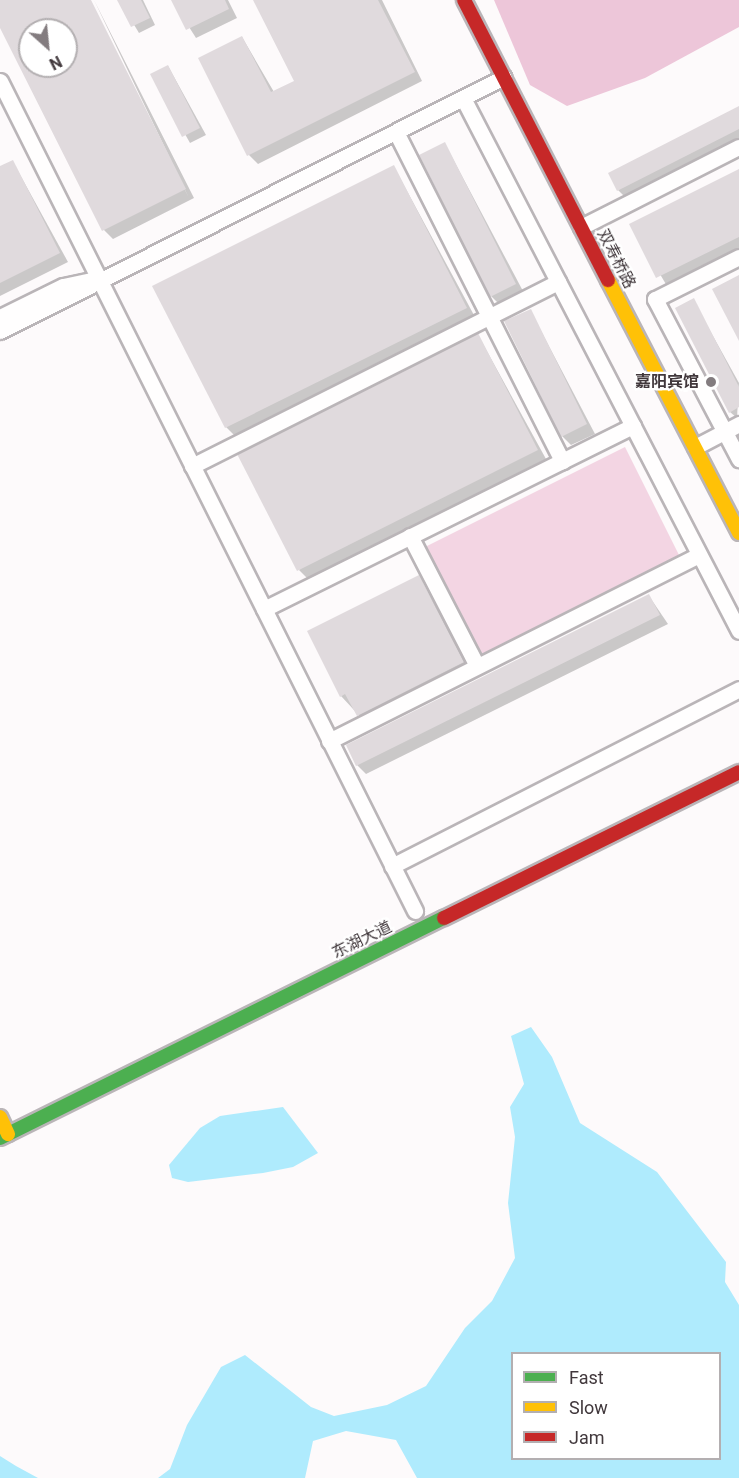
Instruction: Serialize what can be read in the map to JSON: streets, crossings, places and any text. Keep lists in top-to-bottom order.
{
  "streets": {
    "main road": ["双寿桥路", "东湖大道"]
  },
  "places": ["嘉阳宾馆"],
  "legend": ["Fast", "Slow", "Jam"],
  "north": "bottom right"
}
